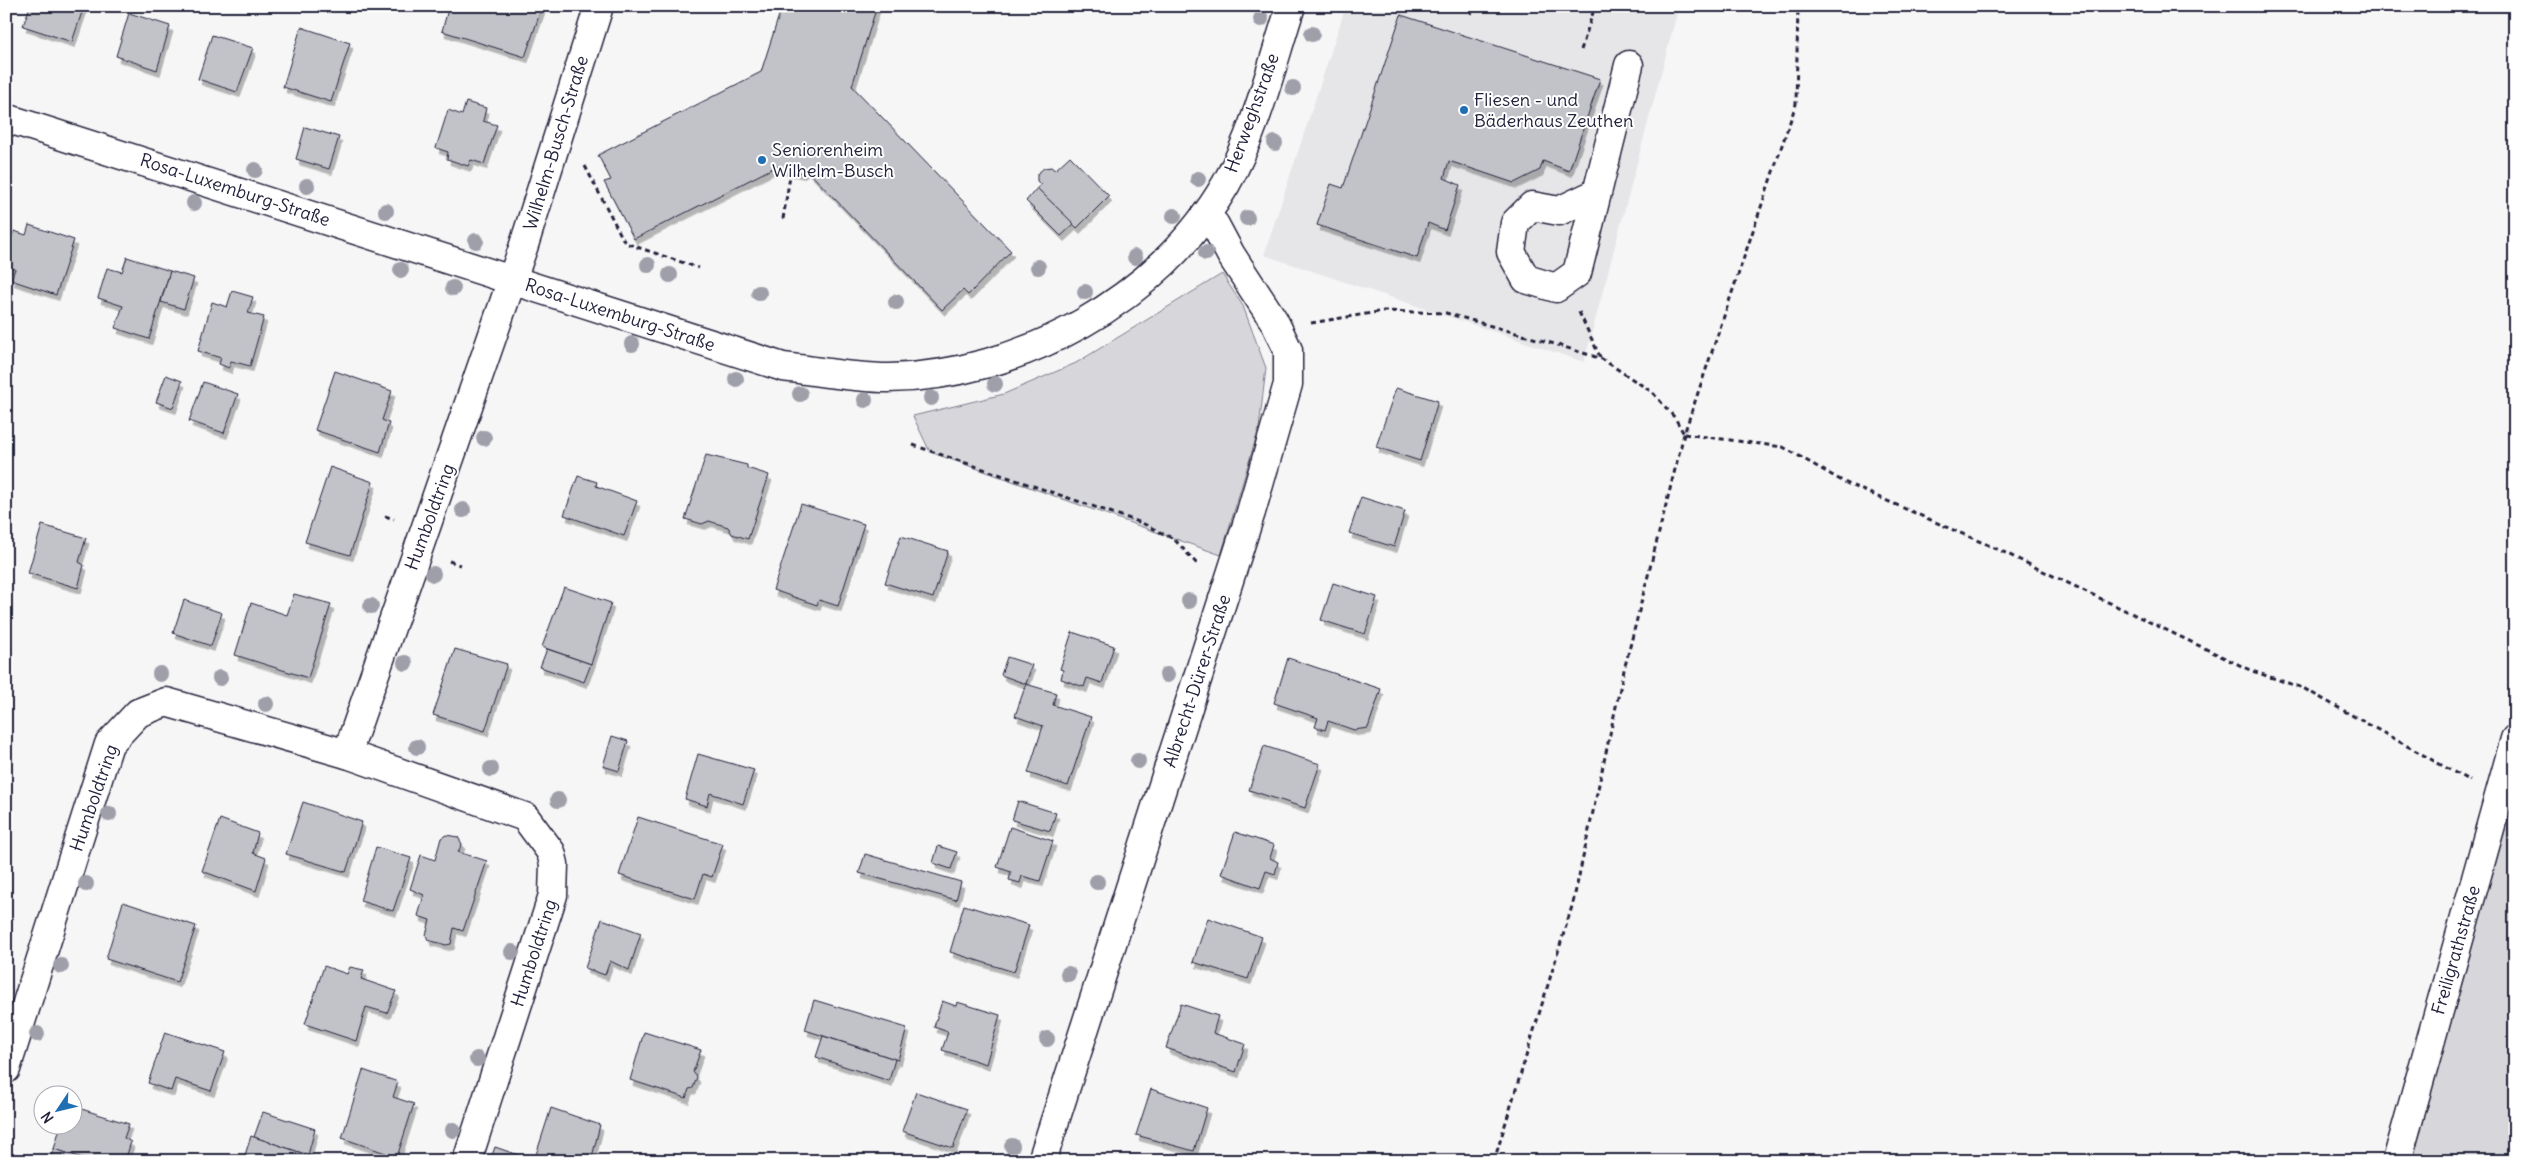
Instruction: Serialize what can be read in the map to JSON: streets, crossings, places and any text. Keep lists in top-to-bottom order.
{
  "streets": {
    "street": [
      "Herweghstraße",
      "Wilhelm-Busch-Straße",
      "Rosa-Luxemburg-Straße",
      "Humboldtring",
      "Albrecht-Dürer-Straße",
      "Freiligrathstraße"
    ]
  },
  "crossings": [
    ["Herweghstraße", "Rosa-Luxemburg-Straße"],
    ["Herweghstraße", "Albrecht-Dürer-Straße"],
    ["Wilhelm-Busch-Straße", "Rosa-Luxemburg-Straße"],
    ["Wilhelm-Busch-Straße", "Humboldtring"],
    ["Rosa-Luxemburg-Straße", "Humboldtring"],
    ["Rosa-Luxemburg-Straße", "Albrecht-Dürer-Straße"]
  ],
  "places": ["Fliesen - und Bäderhaus Zeuthen", "Seniorenheim Wilhelm-Busch"],
  "north": "bottom left"
}
